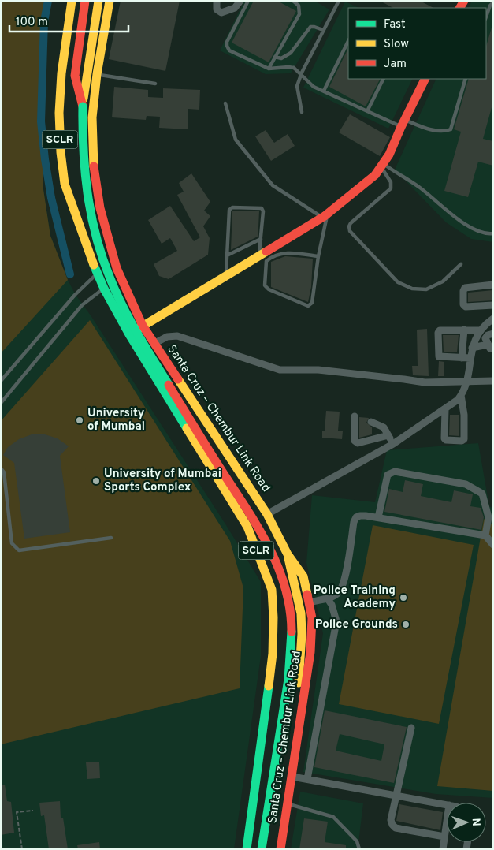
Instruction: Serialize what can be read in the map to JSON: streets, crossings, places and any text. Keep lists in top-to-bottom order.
{
  "streets": {
    "main road": ["SCLR", "Santa Cruz – Chembur Link Road"]
  },
  "places": [
    "University of Mumbai",
    "University of Mumbai Sports Complex",
    "Police Training Academy",
    "Police Grounds"
  ],
  "legend": ["Fast", "Slow", "Jam"],
  "scale_bar": "100 m",
  "north": "right"
}
